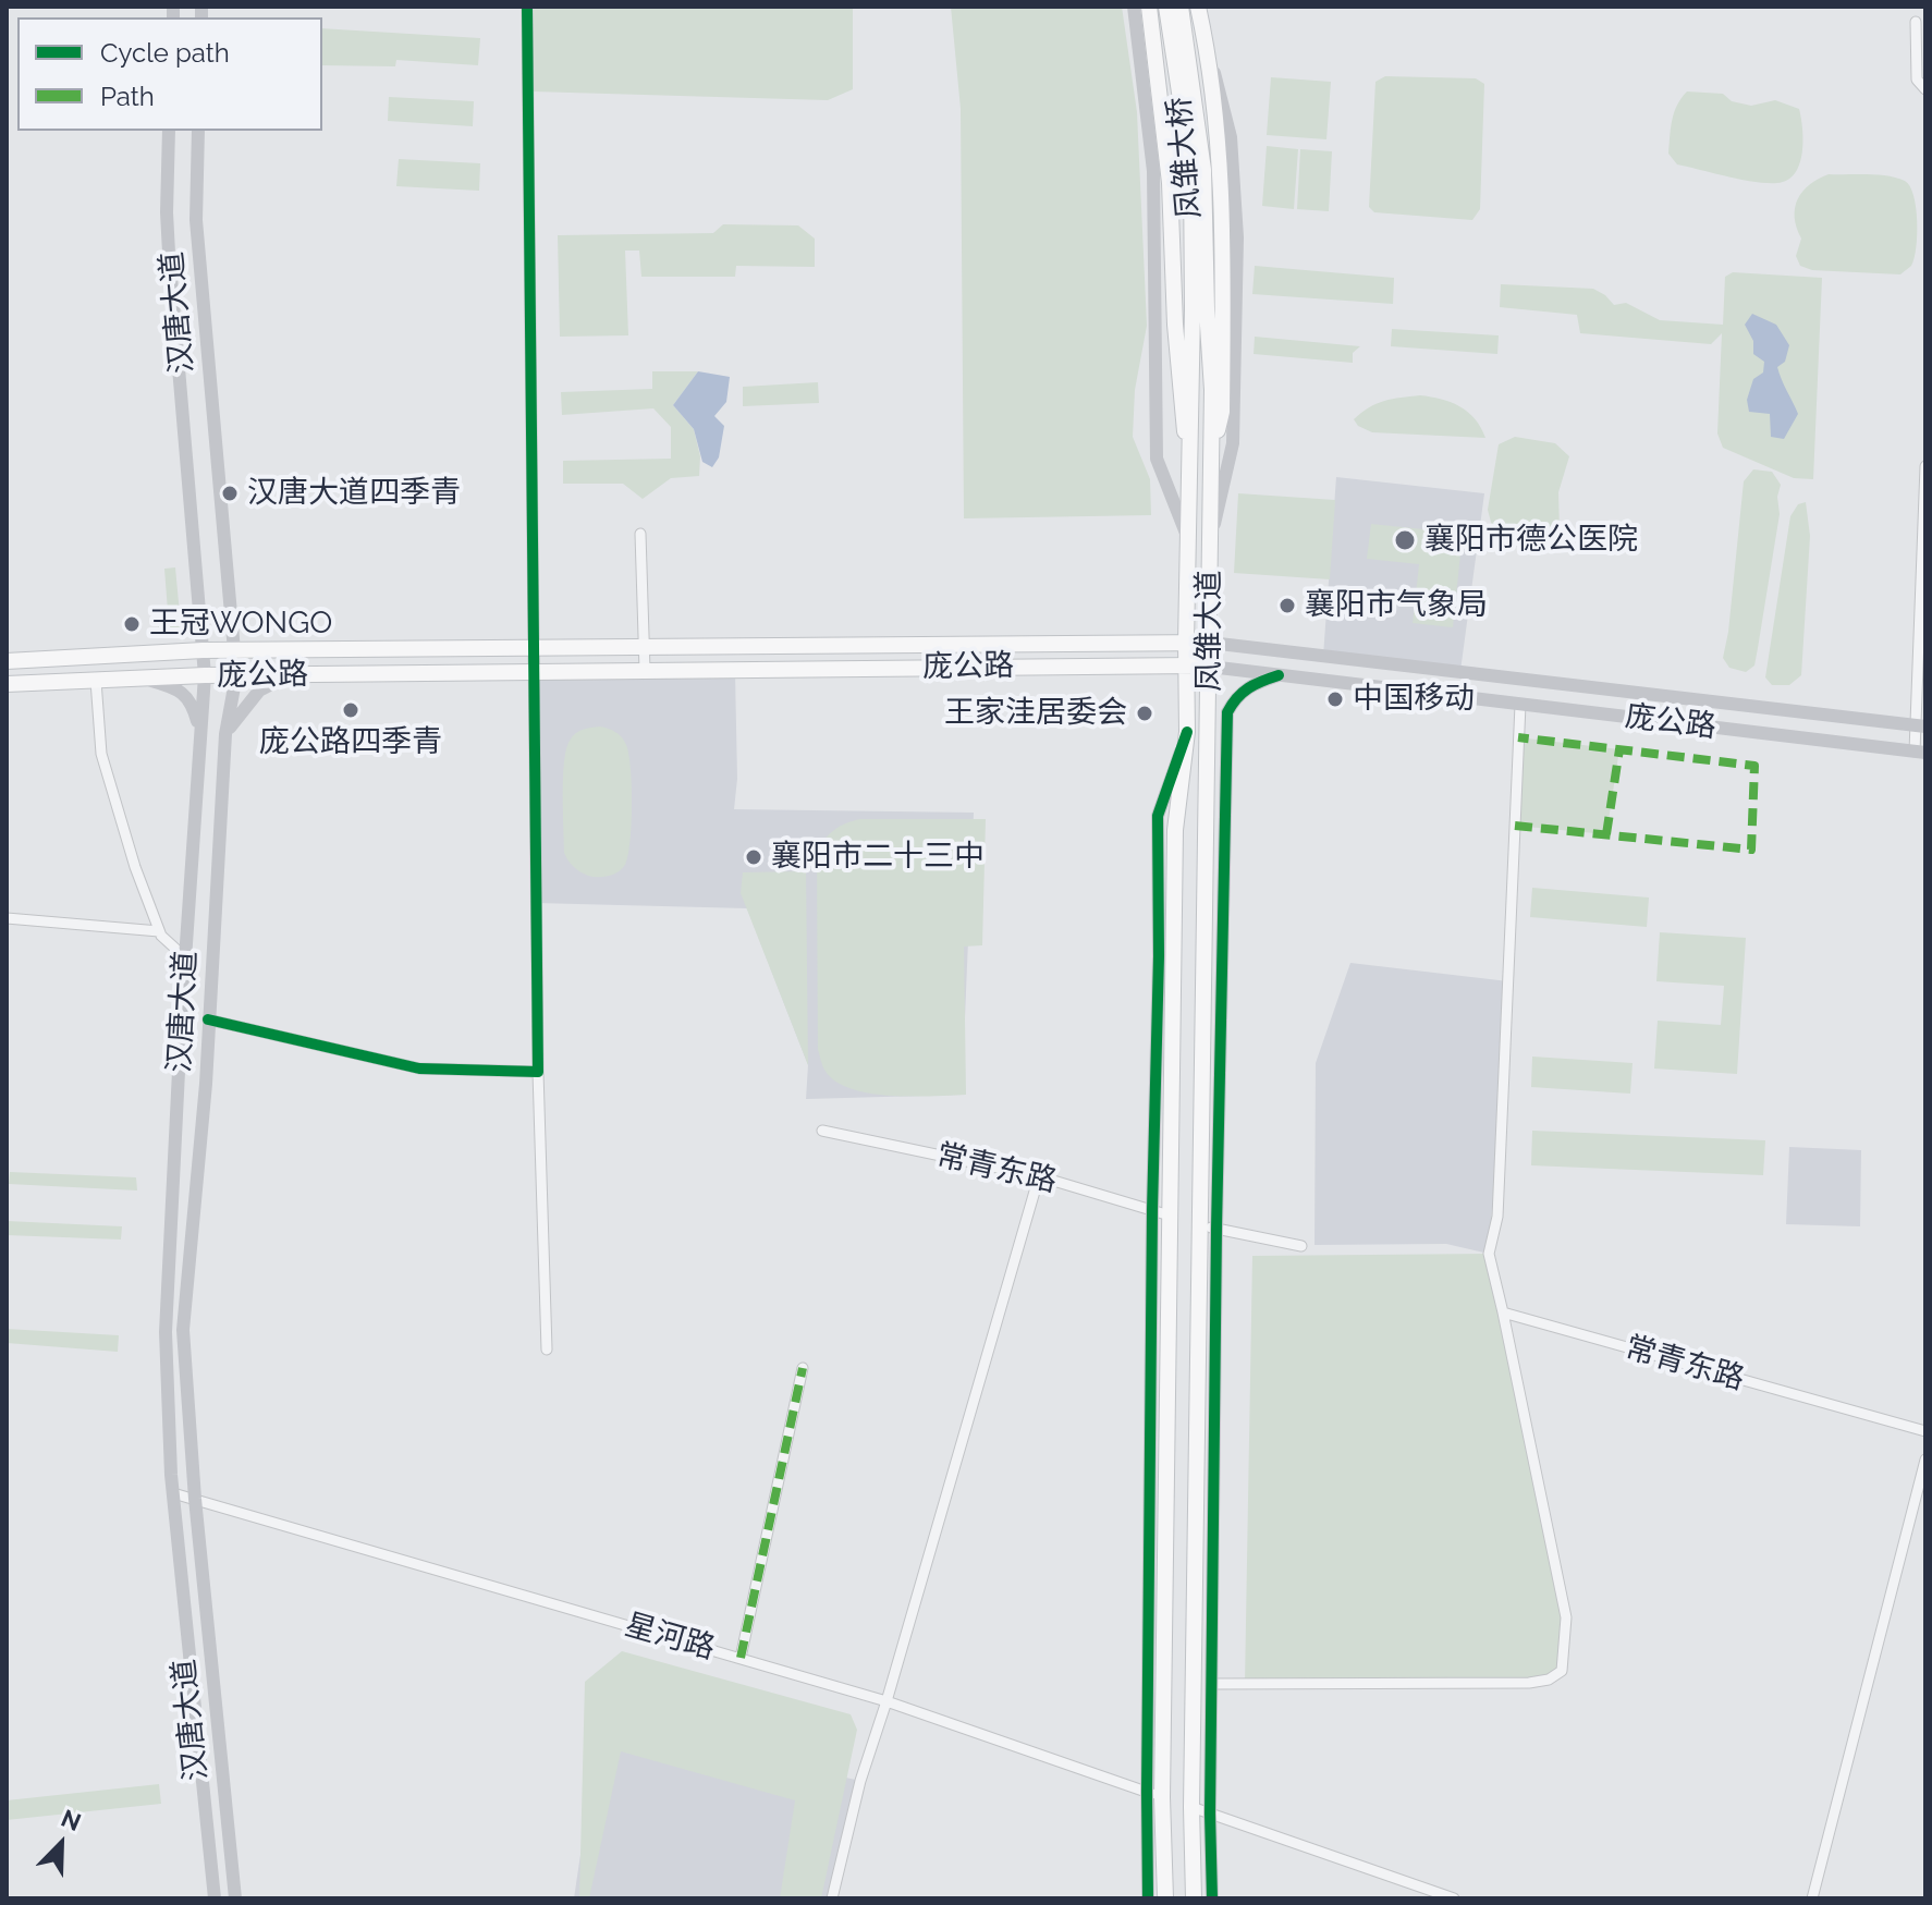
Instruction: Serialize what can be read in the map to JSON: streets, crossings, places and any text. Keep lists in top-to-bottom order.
{
  "streets": {
    "main road": [
      "凤雏大桥",
      "汉唐大道",
      "凤雏大道",
      "庞公路"
    ],
    "street": ["常青东路", "星河路"]
  },
  "crossings": [
    ["凤雏大桥", "凤雏大道"],
    ["汉唐大道", "庞公路"],
    ["汉唐大道", "星河路"],
    ["凤雏大道", "庞公路"],
    ["凤雏大道", "常青东路"],
    ["凤雏大道", "星河路"]
  ],
  "places": [
    "汉唐大道四季青",
    "襄阳市德公医院",
    "襄阳市气象局",
    "王冠WONGO",
    "中国移动",
    "庞公路四季青",
    "王家洼居委会",
    "襄阳市二十三中"
  ],
  "legend": ["Cycle path", "Path"],
  "north": "top right"
}
